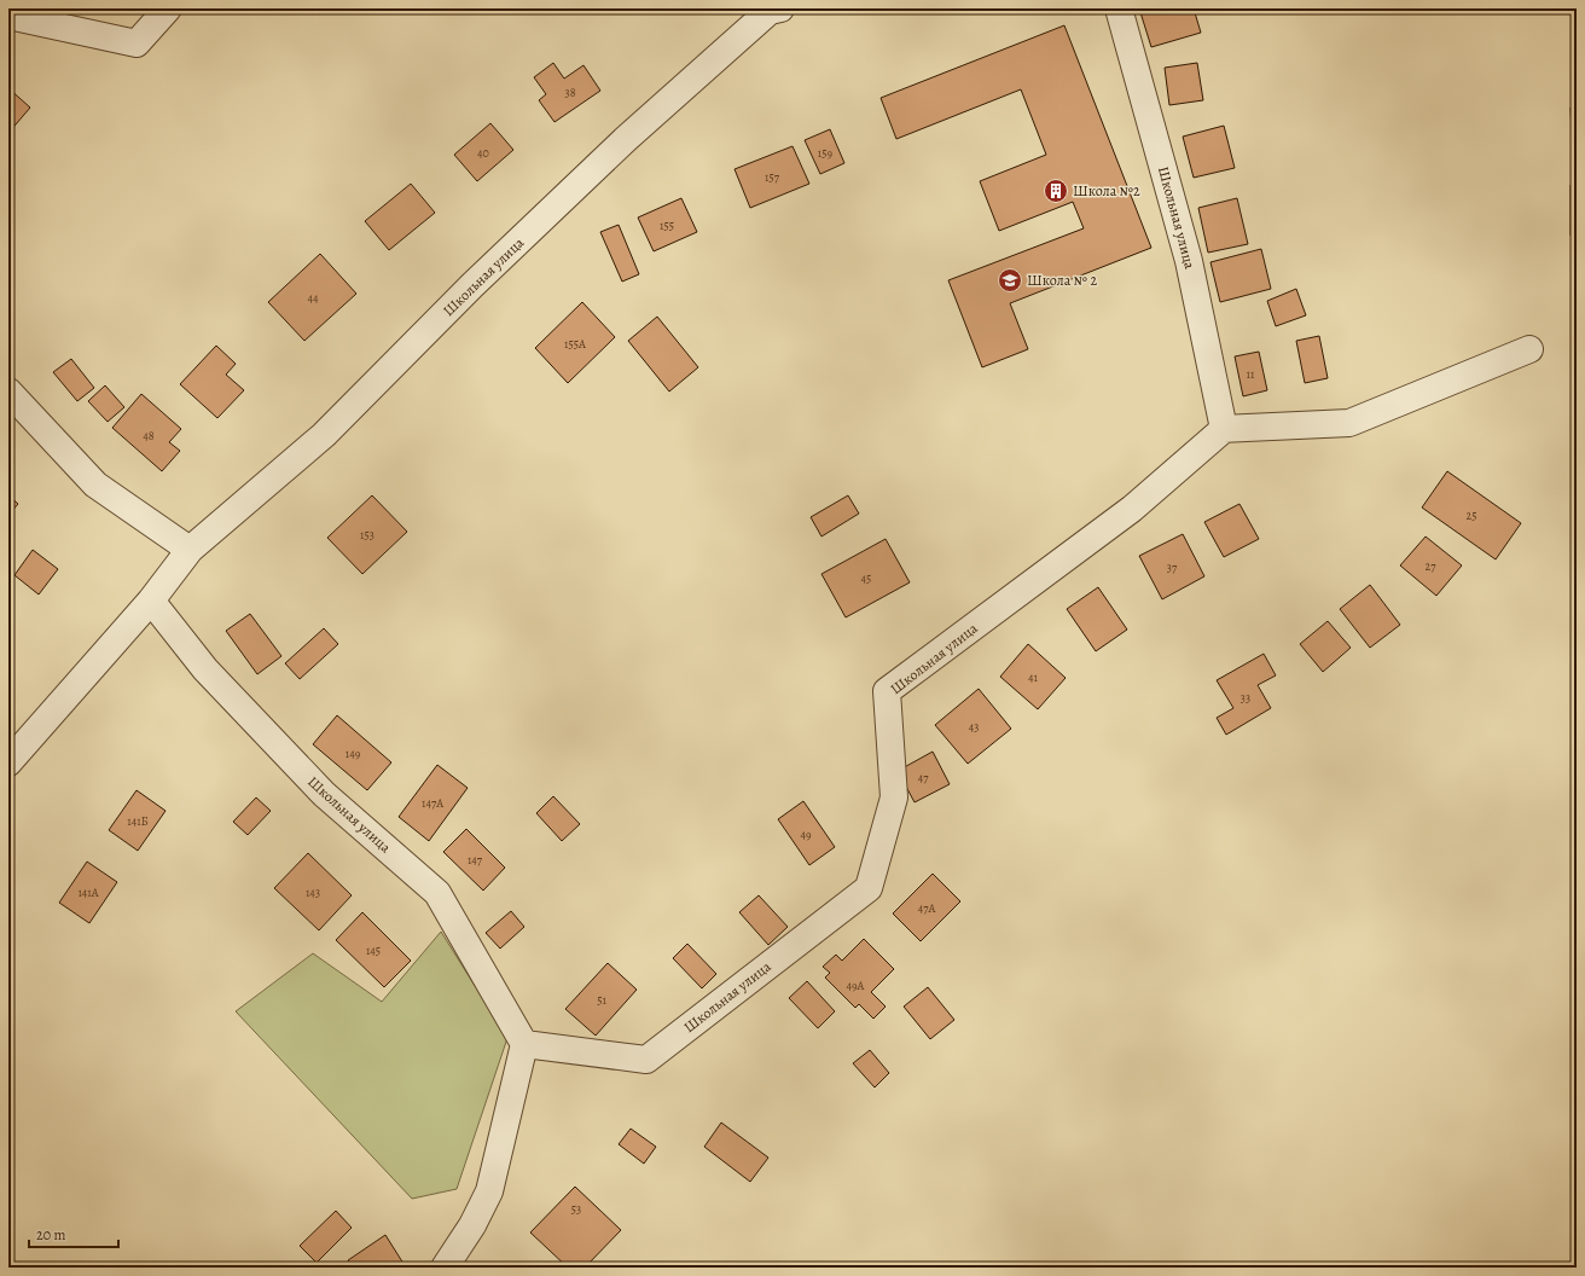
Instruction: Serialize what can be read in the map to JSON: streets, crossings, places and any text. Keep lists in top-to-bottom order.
{
  "streets": {
    "street": ["Школьная улица"]
  },
  "places": {
    "building": ["Школа №2"],
    "school or university": ["Школа № 2"]
  },
  "house_numbers": [
    "38",
    "40",
    "159",
    "157",
    "155",
    "44",
    "155А",
    "11",
    "48",
    "25",
    "153",
    "27",
    "37",
    "45",
    "41",
    "33",
    "43",
    "149",
    "47",
    "147А",
    "141Б",
    "49",
    "147",
    "141А",
    "143",
    "47А",
    "145",
    "49А",
    "51",
    "53"
  ],
  "scale_bar": "20 m"
}
